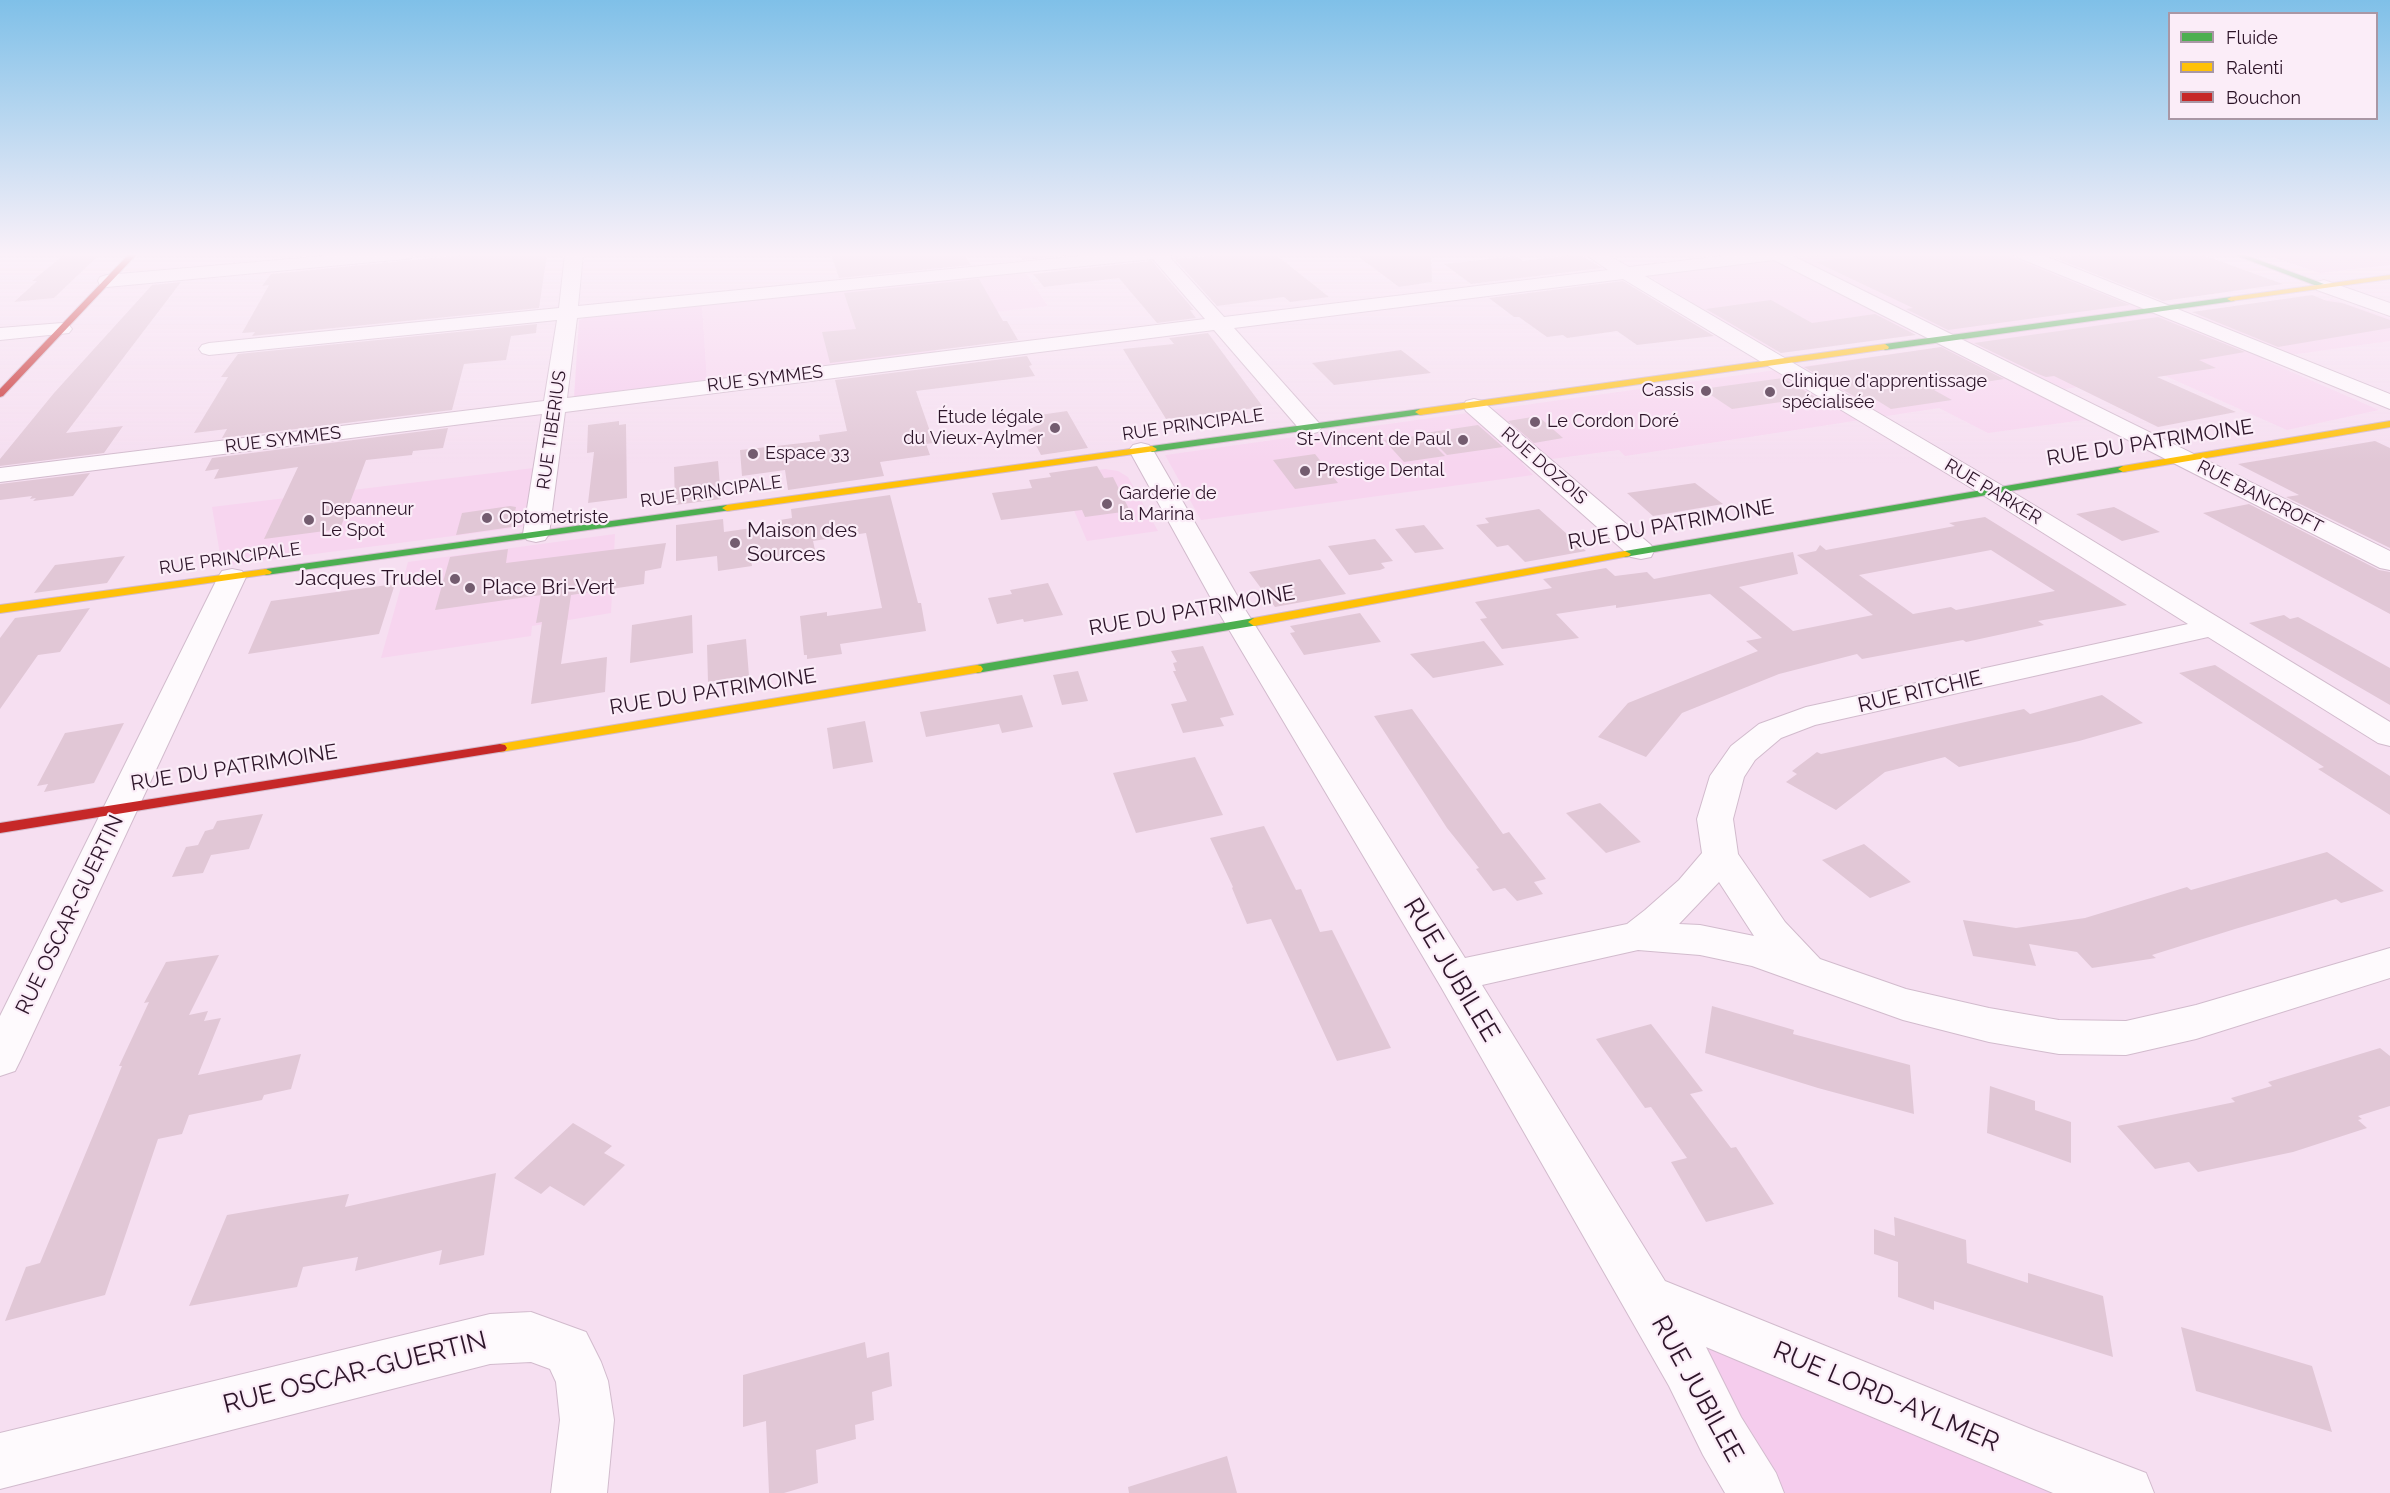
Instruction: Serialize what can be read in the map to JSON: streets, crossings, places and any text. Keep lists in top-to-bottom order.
{
  "streets": {
    "street": [
      "RUE SYMMES",
      "RUE PRINCIPALE",
      "RUE TIBERIUS",
      "RUE DU PATRIMOINE",
      "RUE DOZOIS",
      "RUE PARKER",
      "RUE BANCROFT",
      "RUE RITCHIE",
      "RUE OSCAR-GUERTIN",
      "RUE JUBILEE",
      "RUE LORD-AYLMER"
    ]
  },
  "crossings": [
    ["RUE SYMMES", "RUE TIBERIUS"],
    ["RUE PRINCIPALE", "RUE TIBERIUS"],
    ["RUE PRINCIPALE", "RUE DOZOIS"],
    ["RUE PRINCIPALE", "RUE PARKER"],
    ["RUE PRINCIPALE", "RUE BANCROFT"],
    ["RUE PRINCIPALE", "RUE OSCAR-GUERTIN"],
    ["RUE PRINCIPALE", "RUE JUBILEE"],
    ["RUE DU PATRIMOINE", "RUE DOZOIS"],
    ["RUE DU PATRIMOINE", "RUE PARKER"],
    ["RUE DU PATRIMOINE", "RUE BANCROFT"],
    ["RUE DU PATRIMOINE", "RUE OSCAR-GUERTIN"],
    ["RUE DU PATRIMOINE", "RUE JUBILEE"],
    ["RUE PARKER", "RUE RITCHIE"],
    ["RUE JUBILEE", "RUE LORD-AYLMER"]
  ],
  "places": [
    "Cassis",
    "Clinique d'apprentissage spécialisée",
    "Le Cordon Doré",
    "Étude légale du Vieux-Aylmer",
    "St-Vincent de Paul",
    "Espace 33",
    "Prestige Dental",
    "Garderie de la Marina",
    "Optometriste",
    "Depanneur Le Spot",
    "Maison des Sources",
    "Jacques Trudel",
    "Place Bri-Vert"
  ],
  "legend": ["Fluide", "Ralenti", "Bouchon"]
}
